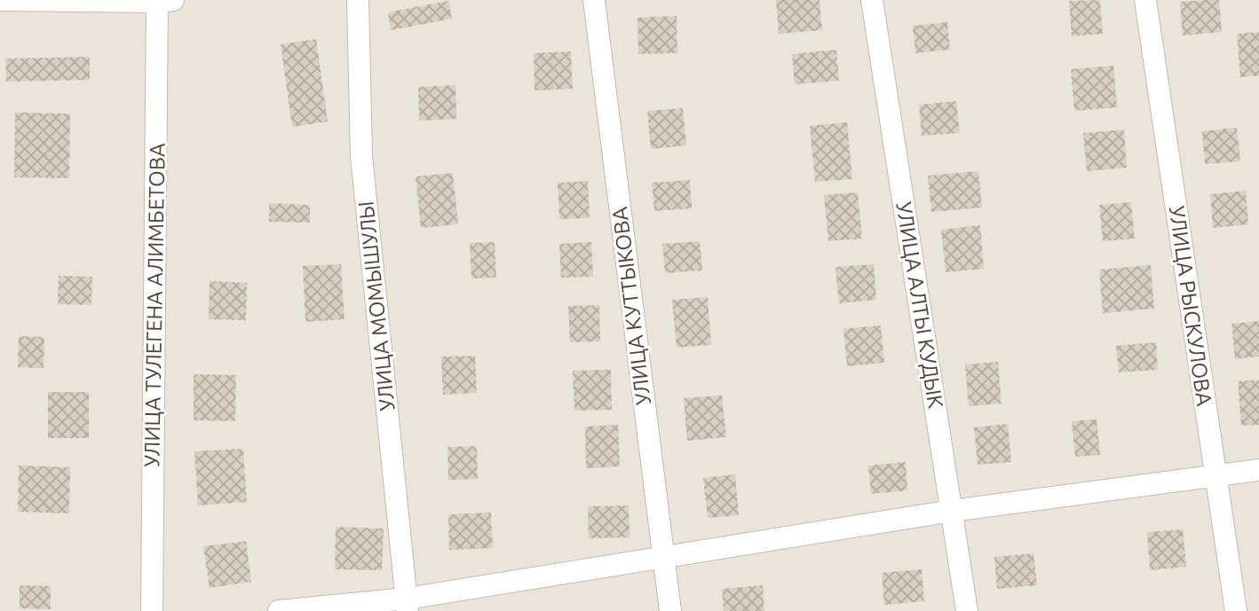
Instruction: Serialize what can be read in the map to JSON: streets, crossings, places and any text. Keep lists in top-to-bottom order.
{
  "streets": {
    "street": [
      "УЛИЦА ТУЛЕГЕНА АЛИМБЕТОВА",
      "УЛИЦА АЛТЫ КУДЫК",
      "УЛИЦА МОМЫШУЛЫ",
      "УЛИЦА КУТТЫКОВА",
      "УЛИЦА РЫСКУЛОВА"
    ]
  }
}
